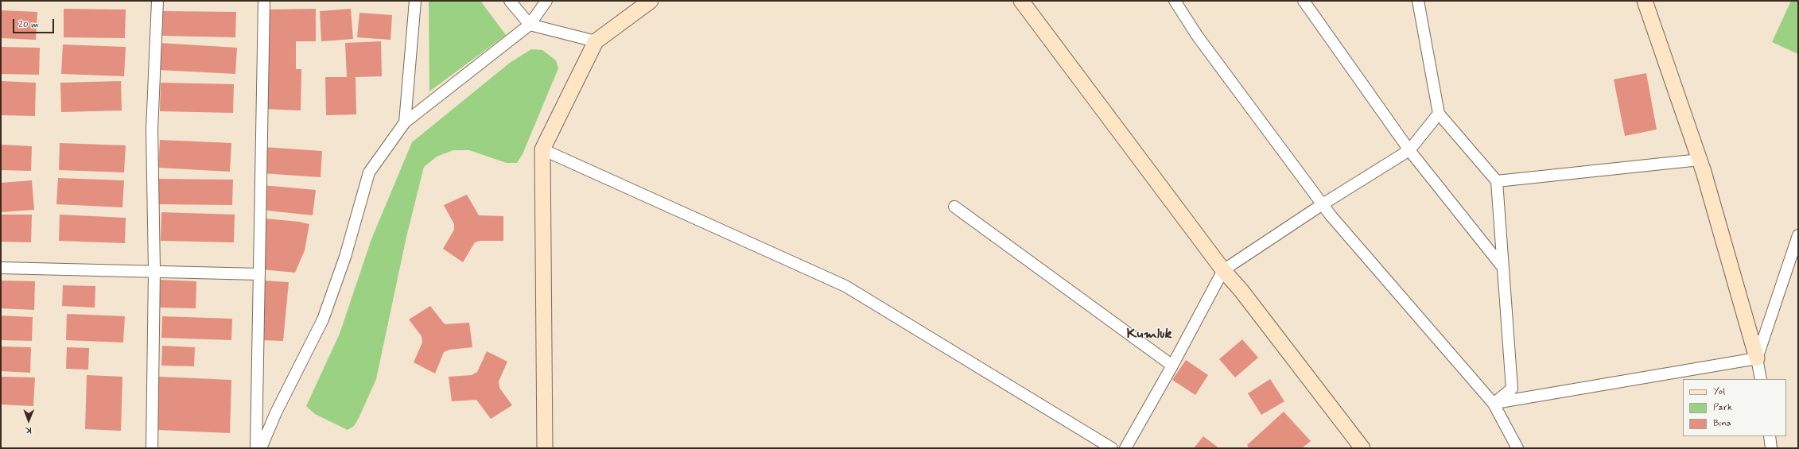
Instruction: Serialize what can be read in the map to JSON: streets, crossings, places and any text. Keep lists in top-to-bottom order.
{
  "districts": ["Kumluk"],
  "legend": ["Yol", "Park", "Bina"],
  "scale_bar": "20 m",
  "north": "bottom"
}
